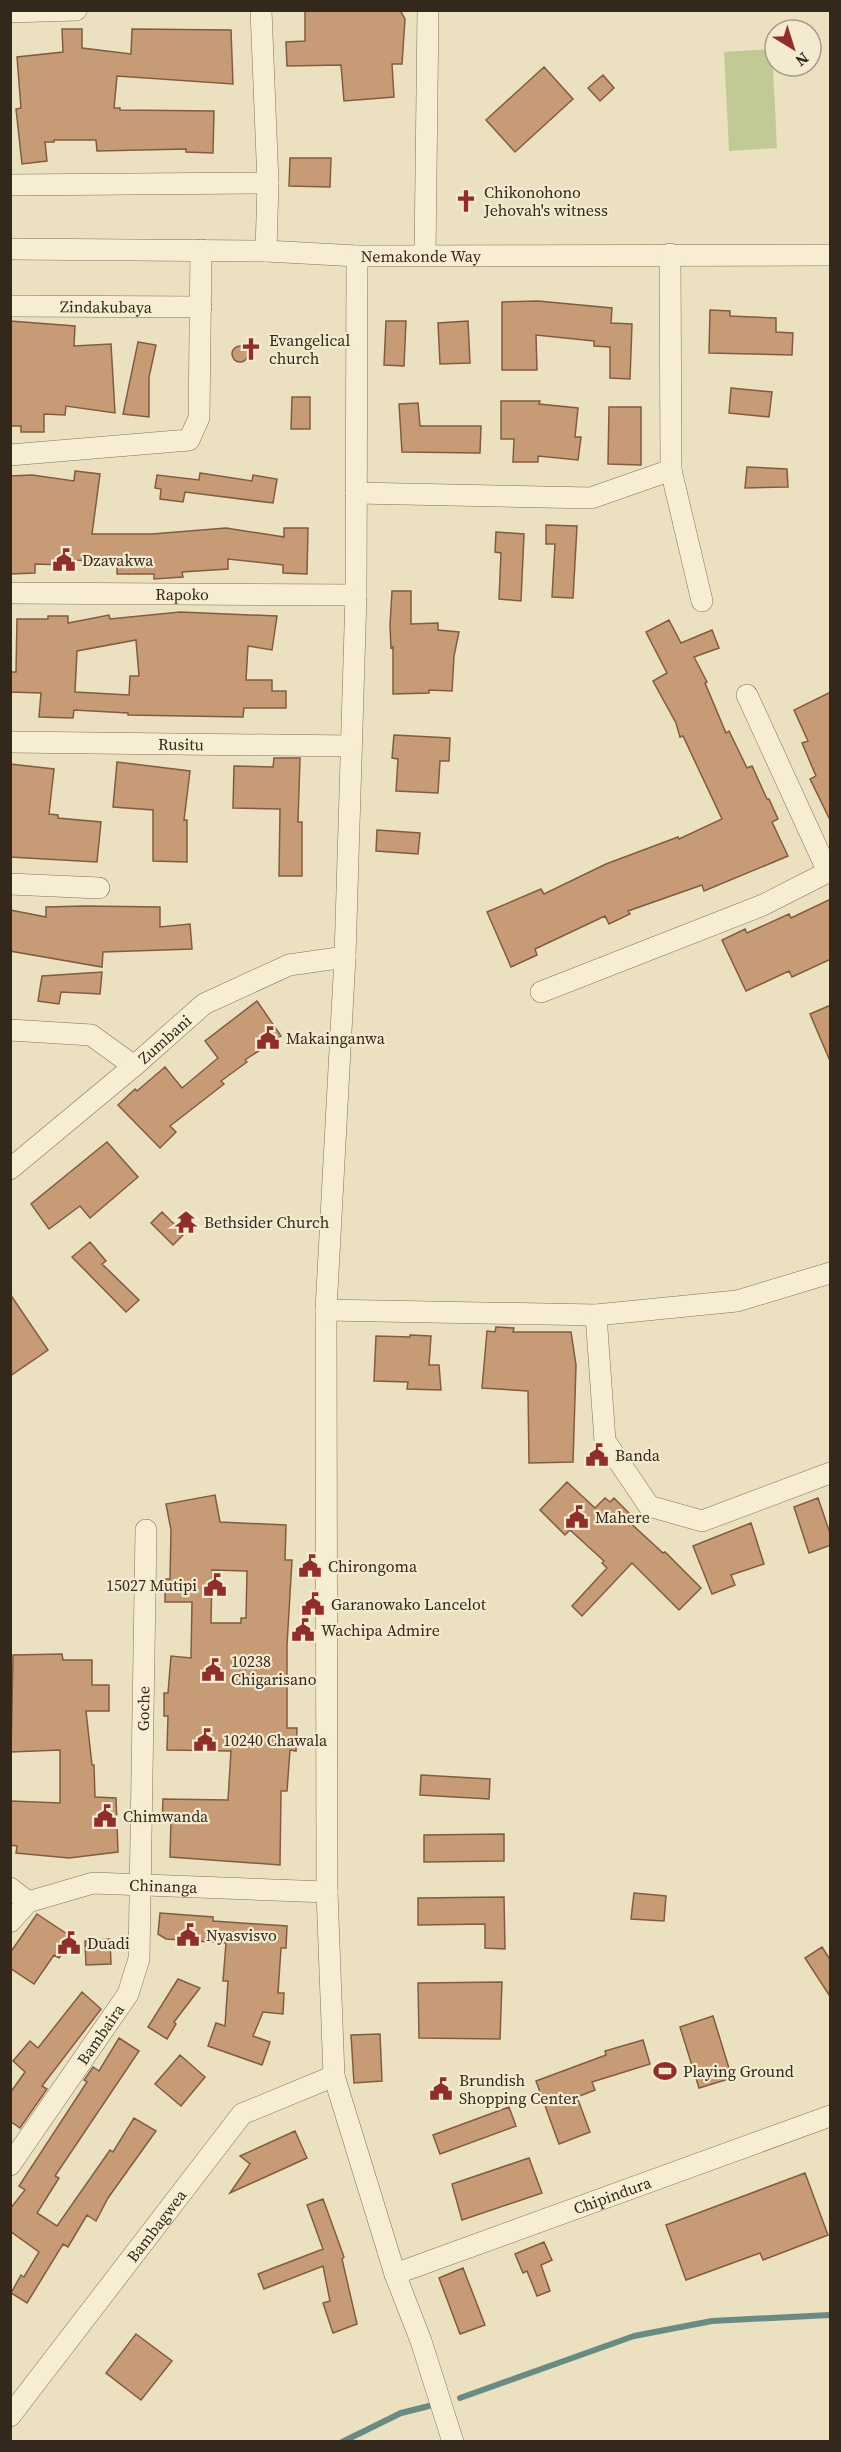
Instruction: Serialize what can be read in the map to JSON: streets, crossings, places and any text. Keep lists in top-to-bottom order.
{
  "streets": {
    "street": [
      "Nemakonde Way",
      "Zindakubaya",
      "Rapoko",
      "Rusitu",
      "Zumbani",
      "Goche",
      "Chinanga",
      "Bambaira",
      "Chipindura",
      "Bambagwea"
    ]
  },
  "crossings": [
    ["Goche", "Chinanga"],
    ["Goche", "Bambaira"],
    ["Chinanga", "Bambaira"]
  ],
  "places": {
    "church": ["Chikonohono Jehovah's witness", "Evangelical church"],
    "public building": [
      "Dzavakwa",
      "Makainganwa",
      "Banda",
      "Mahere",
      "Chirongoma",
      "15027 Mutipi",
      "Garanowako Lancelot",
      "Wachipa Admire",
      "10238 Chigarisano",
      "10240 Chawala",
      "Chimwanda",
      "Nyasvisvo",
      "Duadi",
      "Brundish Shopping Center"
    ],
    "temple": ["Bethsider Church"],
    "sports": ["Playing Ground"]
  },
  "north": "bottom right"
}
